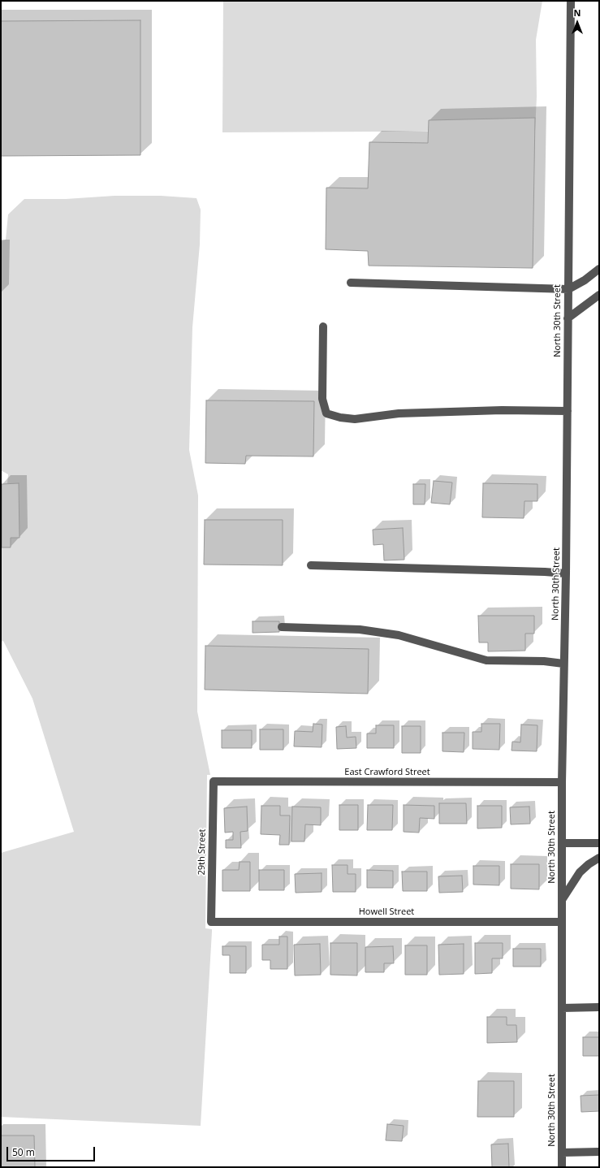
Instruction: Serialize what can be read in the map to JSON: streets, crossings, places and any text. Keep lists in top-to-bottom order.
{
  "streets": {
    "street": [
      "North 30th Street",
      "East Crawford Street",
      "29th Street",
      "Howell Street"
    ]
  },
  "crossings": [
    ["North 30th Street", "East Crawford Street"],
    ["North 30th Street", "Howell Street"],
    ["East Crawford Street", "29th Street"],
    ["29th Street", "Howell Street"]
  ],
  "scale_bar": "50 m",
  "north": "top"
}
